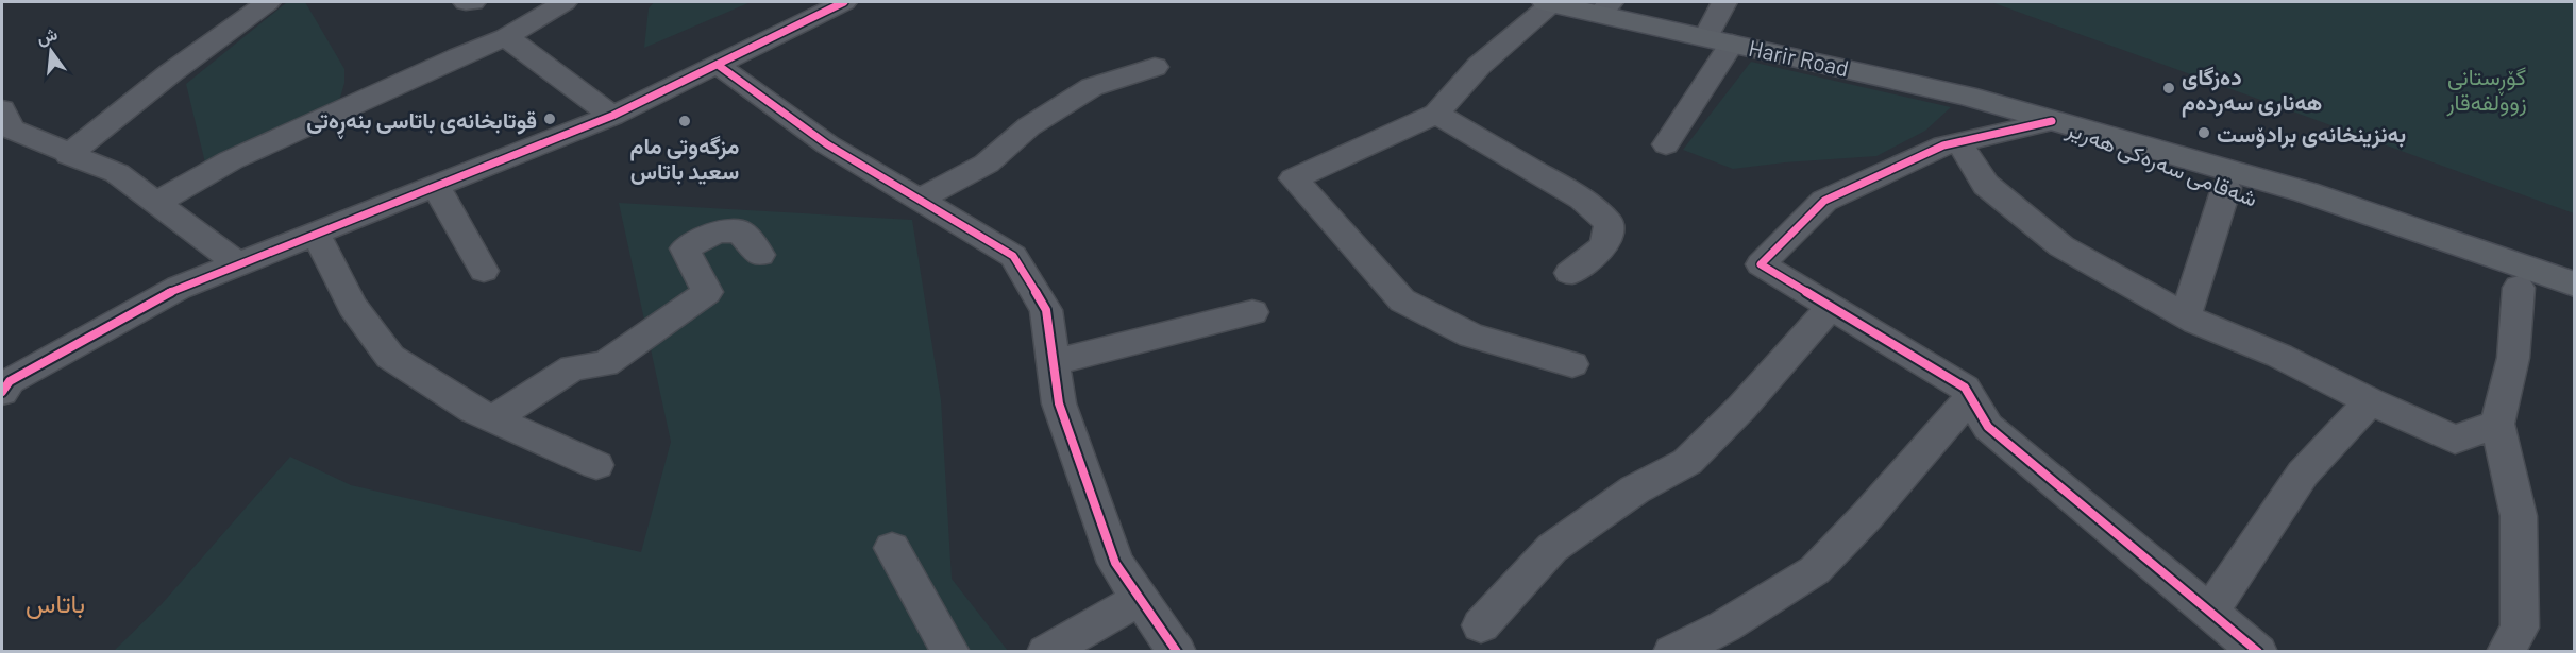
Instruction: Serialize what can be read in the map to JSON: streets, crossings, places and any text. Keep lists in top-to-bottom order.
{
  "streets": {
    "main road": ["Harir Road", "شەقامی سەرەکی هەریر"]
  },
  "crossings": [
    ["Harir Road", "شەقامی سەرەکی هەریر"]
  ],
  "districts": ["باتاس"],
  "parks": ["گۆڕستانی زوولفەقار"],
  "places": [
    "دەزگای هەناری سەردەم",
    "قوتابخانەی باتاسی بنەڕەتی",
    "مزگەوتی مام سعید باتاس",
    "بەنزینخانەی برادۆست"
  ],
  "north": "top"
}
